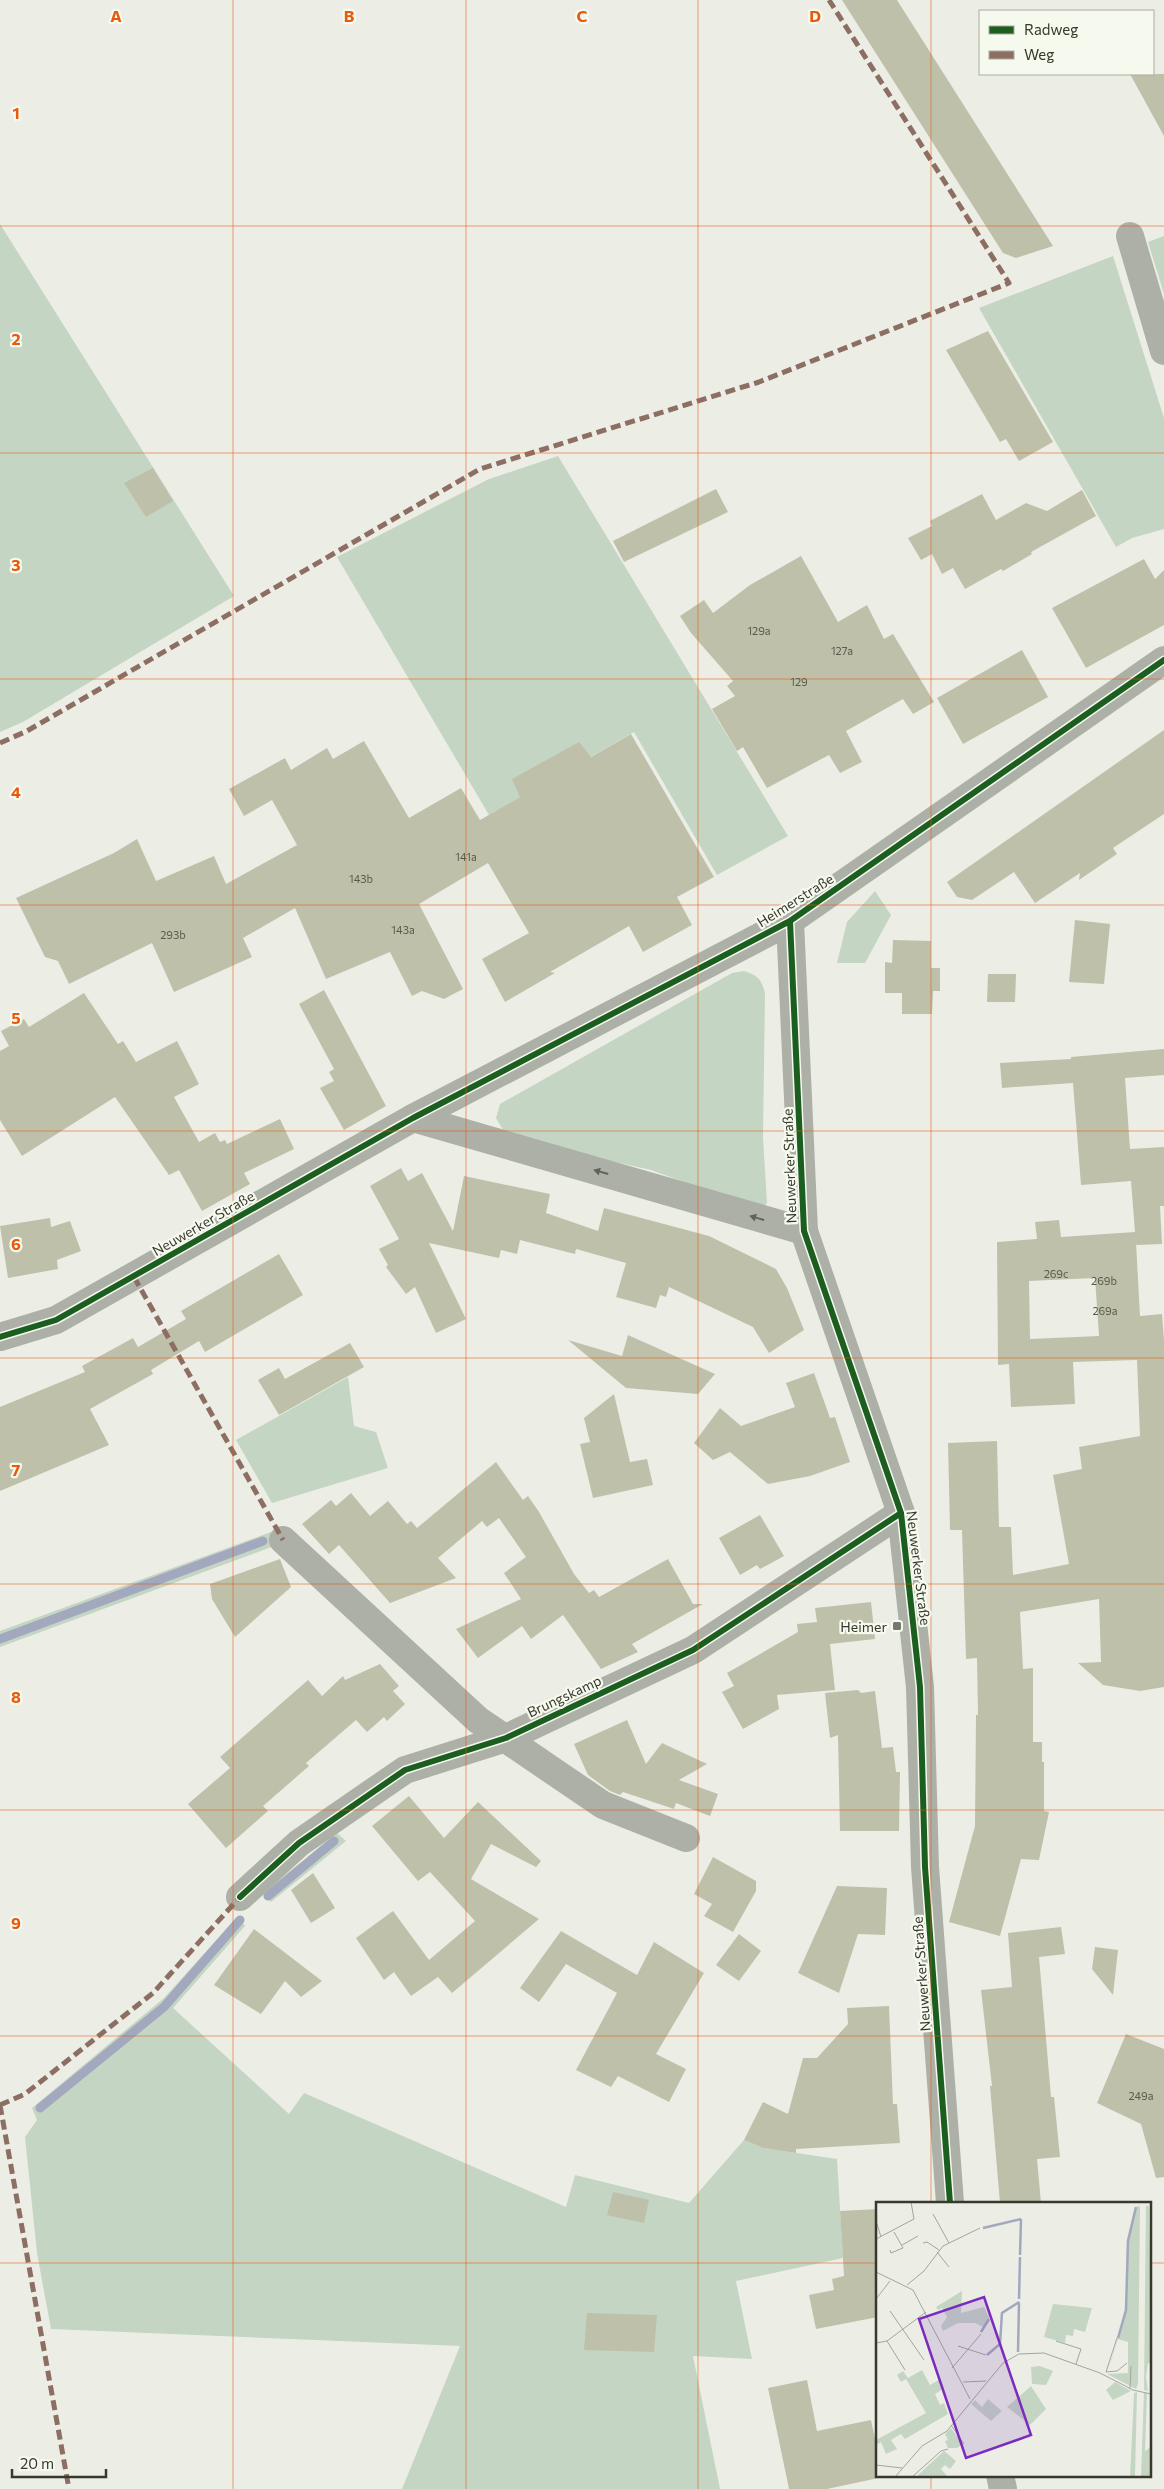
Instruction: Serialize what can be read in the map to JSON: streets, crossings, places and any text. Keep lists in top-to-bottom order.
{
  "streets": {
    "street": ["Heimerstraße", "Neuwerker Straße", "Brungskamp"]
  },
  "crossings": [
    ["Heimerstraße", "Neuwerker Straße"],
    ["Neuwerker Straße", "Brungskamp"]
  ],
  "places": {
    "transit": ["Heimer"]
  },
  "house_numbers": [
    "129a",
    "127a",
    "129",
    "141a",
    "143b",
    "143a",
    "293b",
    "269c",
    "269b",
    "269a",
    "249a"
  ],
  "legend": ["Radweg", "Weg"],
  "scale_bar": "20 m",
  "grid": {
    "columns": [
      "A",
      "B",
      "C",
      "D"
    ],
    "rows": [
      "1",
      "2",
      "3",
      "4",
      "5",
      "6",
      "7",
      "8",
      "9"
    ]
  }
}
